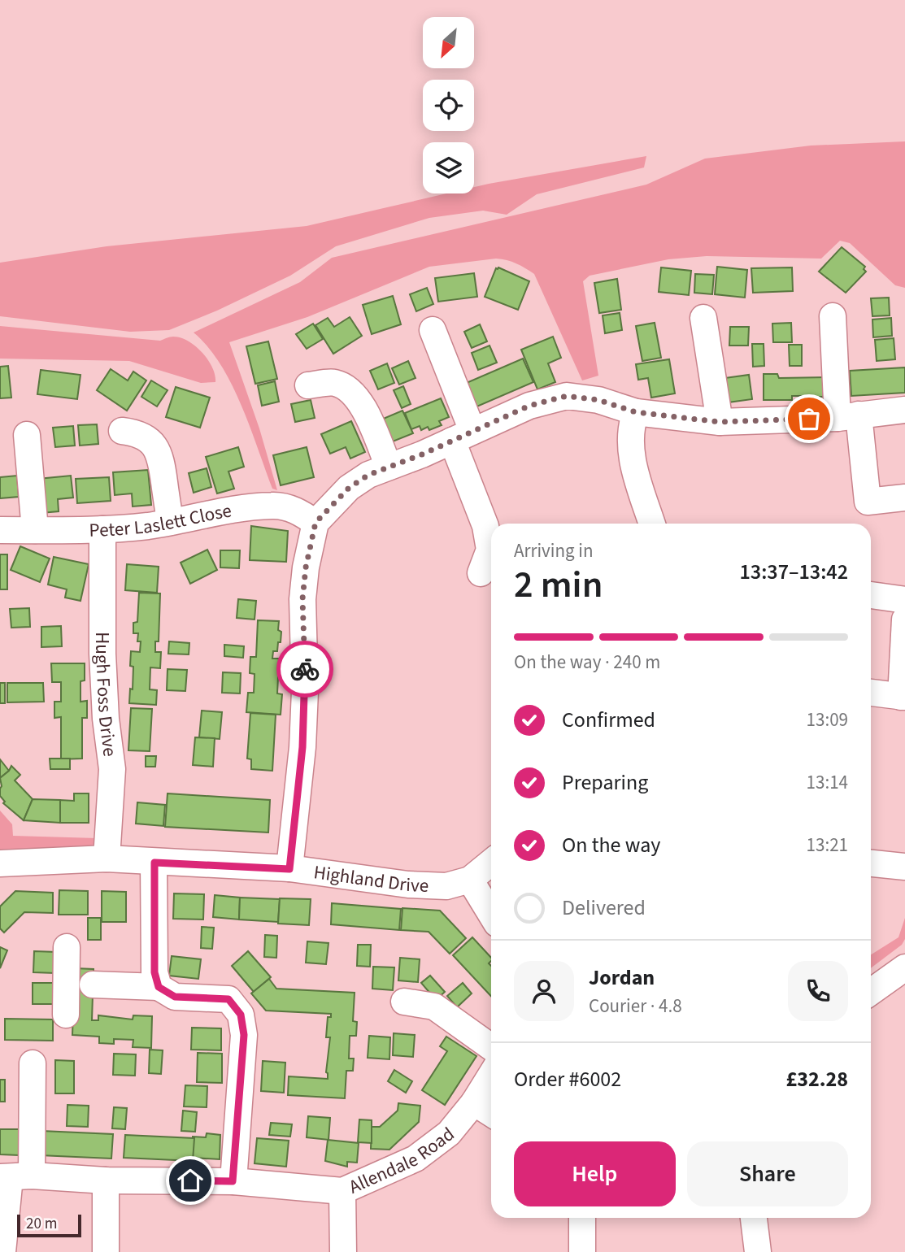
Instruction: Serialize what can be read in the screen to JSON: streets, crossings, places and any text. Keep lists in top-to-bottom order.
{
  "streets": {
    "street": [
      "Peter Laslett Close",
      "Hugh Foss Drive",
      "Highland Drive",
      "Allendale Road"
    ]
  },
  "crossings": [
    ["Peter Laslett Close", "Hugh Foss Drive"],
    ["Hugh Foss Drive", "Highland Drive"]
  ],
  "scale_bar": "20 m",
  "north": "bottom left",
  "page": {
    "heading": ["2 min", "Arriving in", "13:37–13:42"],
    "panel": [
      "Jordan",
      "Courier · 4.8",
      "Order #6002",
      "£32.28"
    ],
    "bar": "On the way · 240 m",
    "list": [
      ["Confirmed", "13:09"],
      ["Preparing", "13:14"],
      ["On the way", "13:21"],
      "Delivered"
    ],
    "buttons": ["Help", "Share"],
    "scale": "20 m"
  }
}
